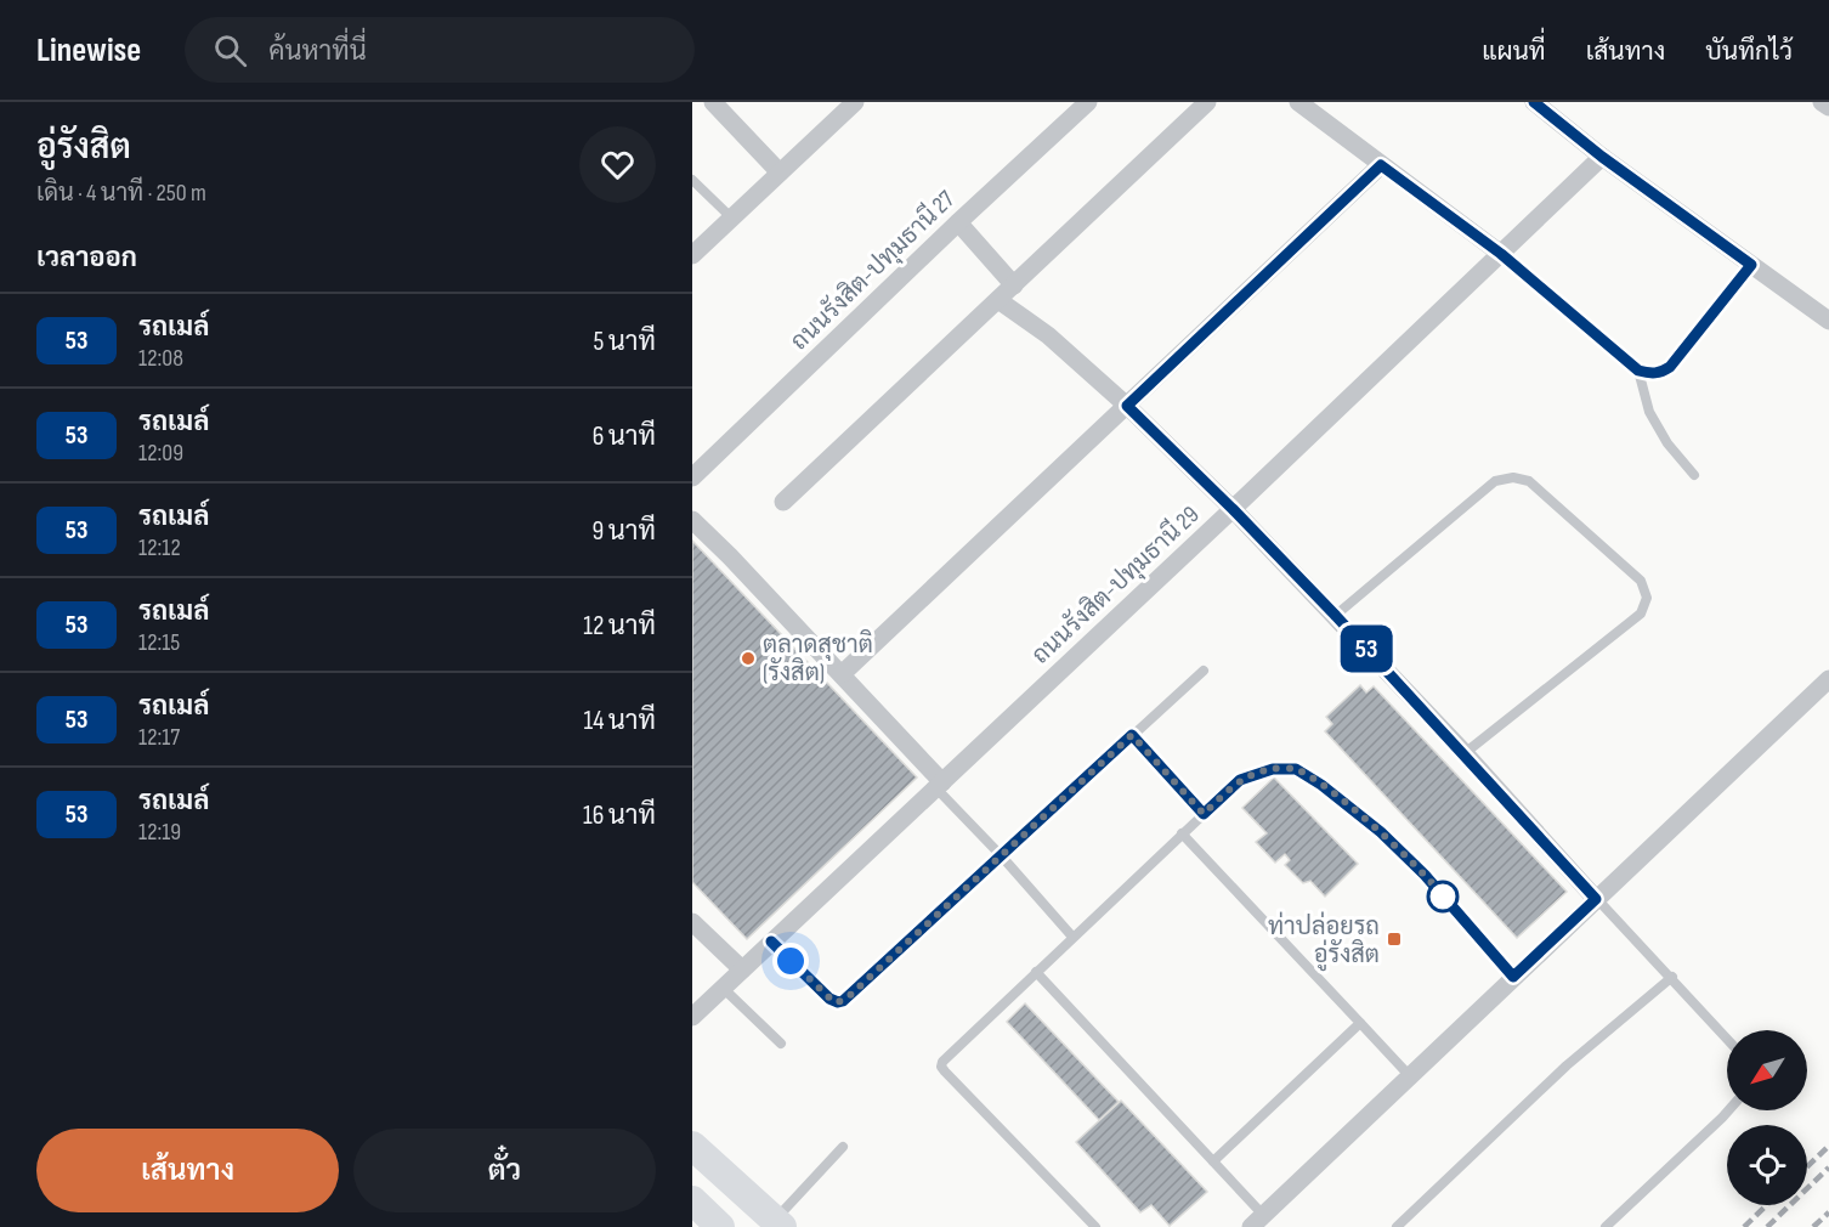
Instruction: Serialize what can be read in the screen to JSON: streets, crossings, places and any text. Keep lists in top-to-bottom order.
{
  "streets": {
    "street": ["ถนนรังสิต-ปทุมธานี 27", "ถนนรังสิต-ปทุมธานี 29"]
  },
  "places": {
    "other": ["ตลาดสุชาติ (รังสิต)"],
    "transit": ["ท่าปล่อยรถ อู่รังสิต"]
  },
  "lines": ["bus line 53"],
  "north": "bottom left",
  "page": {
    "header": "Linewise",
    "search": "ค้นหาที่นี่",
    "nav": ["แผนที่", "เส้นทาง", "บันทึกไว้"],
    "heading": [
      ["อู่รังสิต", "เดิน · 4 นาที · 250 m"],
      "เวลาออก"
    ],
    "on_map": "53",
    "list": [
      {
        "mark": "53",
        "name": "รถเมล์",
        "note": "12:08",
        "value": "5 นาที"
      },
      {
        "mark": "53",
        "name": "รถเมล์",
        "note": "12:09",
        "value": "6 นาที"
      },
      {
        "mark": "53",
        "name": "รถเมล์",
        "note": "12:12",
        "value": "9 นาที"
      },
      {
        "mark": "53",
        "name": "รถเมล์",
        "note": "12:15",
        "value": "12 นาที"
      },
      {
        "mark": "53",
        "name": "รถเมล์",
        "note": "12:17",
        "value": "14 นาที"
      },
      {
        "mark": "53",
        "name": "รถเมล์",
        "note": "12:19",
        "value": "16 นาที"
      }
    ],
    "buttons": ["เส้นทาง", "ตั๋ว"]
  }
}
